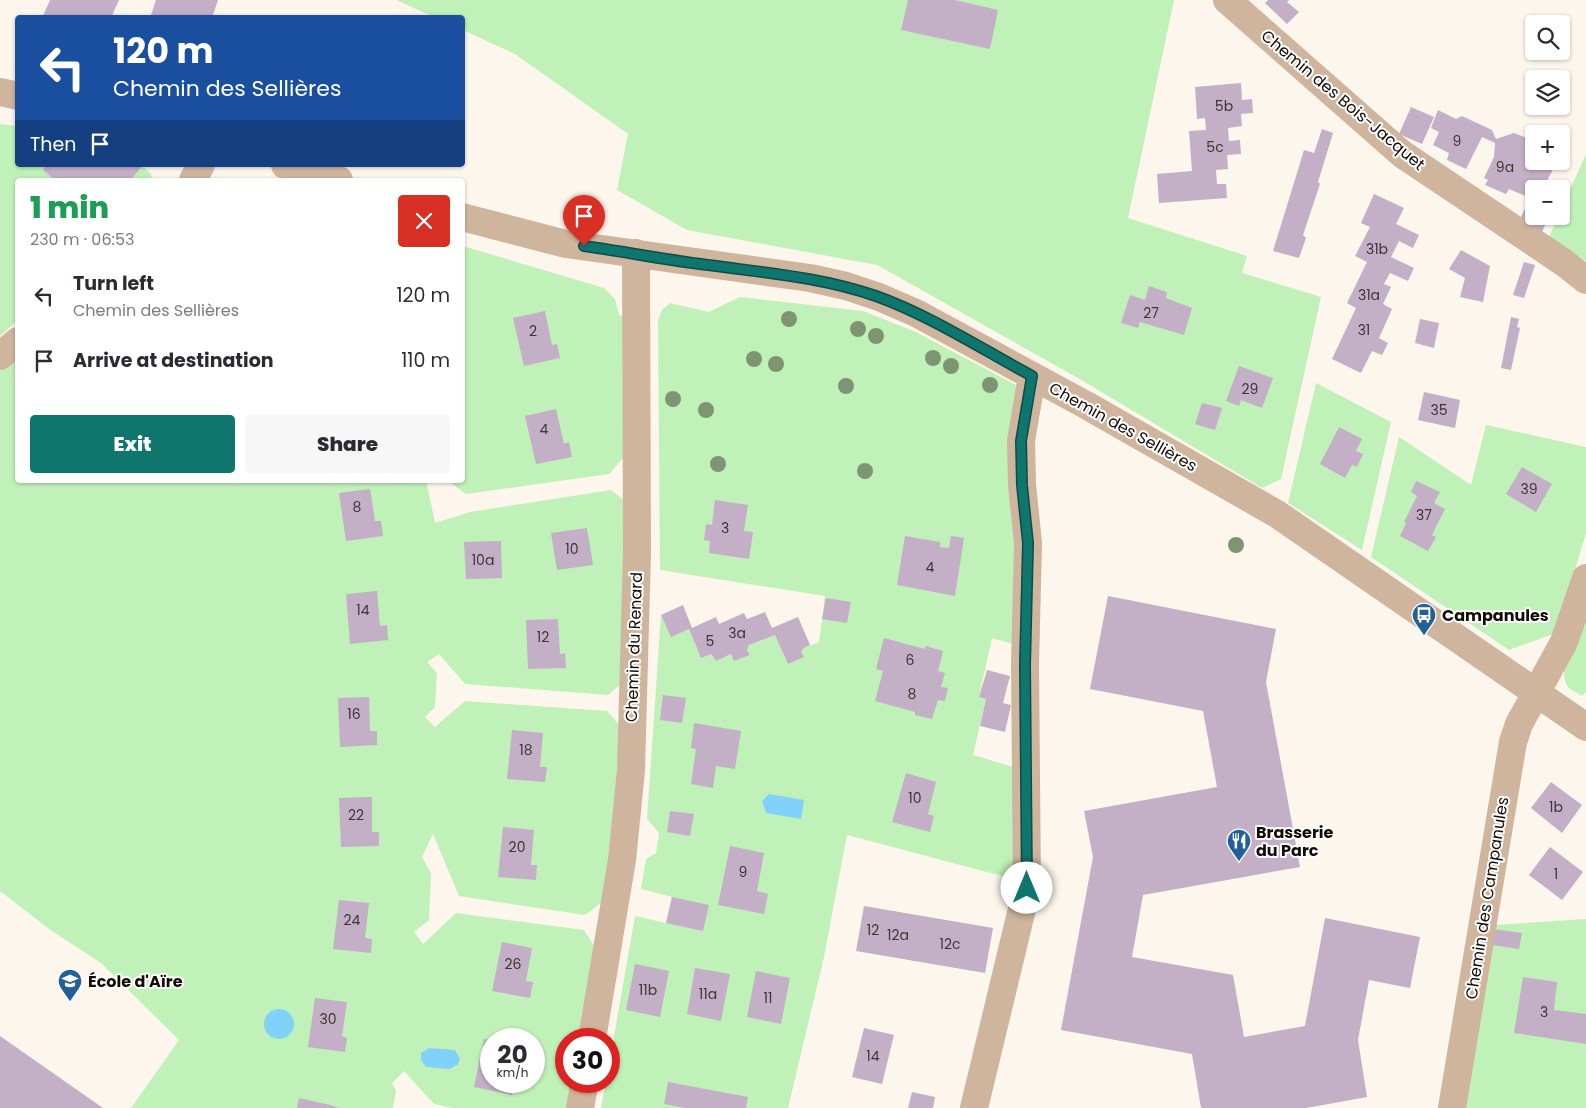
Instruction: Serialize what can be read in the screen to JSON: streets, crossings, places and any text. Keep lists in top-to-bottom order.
{
  "streets": {
    "street": [
      "Chemin des Bois-Jacquet",
      "Chemin des Sellières",
      "Chemin du Renard",
      "Chemin des Campanules"
    ]
  },
  "crossings": [
    ["Chemin des Sellières", "Chemin du Renard"],
    ["Chemin des Sellières", "Chemin des Campanules"]
  ],
  "places": {
    "bus stop": ["Campanules"],
    "restaurant": ["Brasserie du Parc"],
    "school or university": ["École d'Aïre"]
  },
  "house_numbers": [
    "5b",
    "9",
    "5c",
    "9a",
    "31b",
    "31a",
    "27",
    "31",
    "2",
    "29",
    "35",
    "4",
    "39",
    "8",
    "37",
    "3",
    "10",
    "10a",
    "4",
    "14",
    "3a",
    "12",
    "5",
    "6",
    "8",
    "16",
    "18",
    "10",
    "1b",
    "22",
    "20",
    "9",
    "1",
    "24",
    "12",
    "12a",
    "12c",
    "26",
    "11b",
    "11a",
    "11",
    "3",
    "30",
    "14"
  ],
  "page": {
    "map_buttons": ["+", "−"],
    "turn": ["120 m", "Chemin des Sellières"],
    "then": "Then",
    "heading": ["1 min", "230 m · 06:53"],
    "list": [
      {
        "name": "Turn left",
        "note": "Chemin des Sellières",
        "value": "120 m"
      },
      {
        "name": "Arrive at destination",
        "value": "110 m"
      }
    ],
    "buttons": ["Exit", "Share"],
    "speed": "20 km/h",
    "limit": "30"
  }
}
